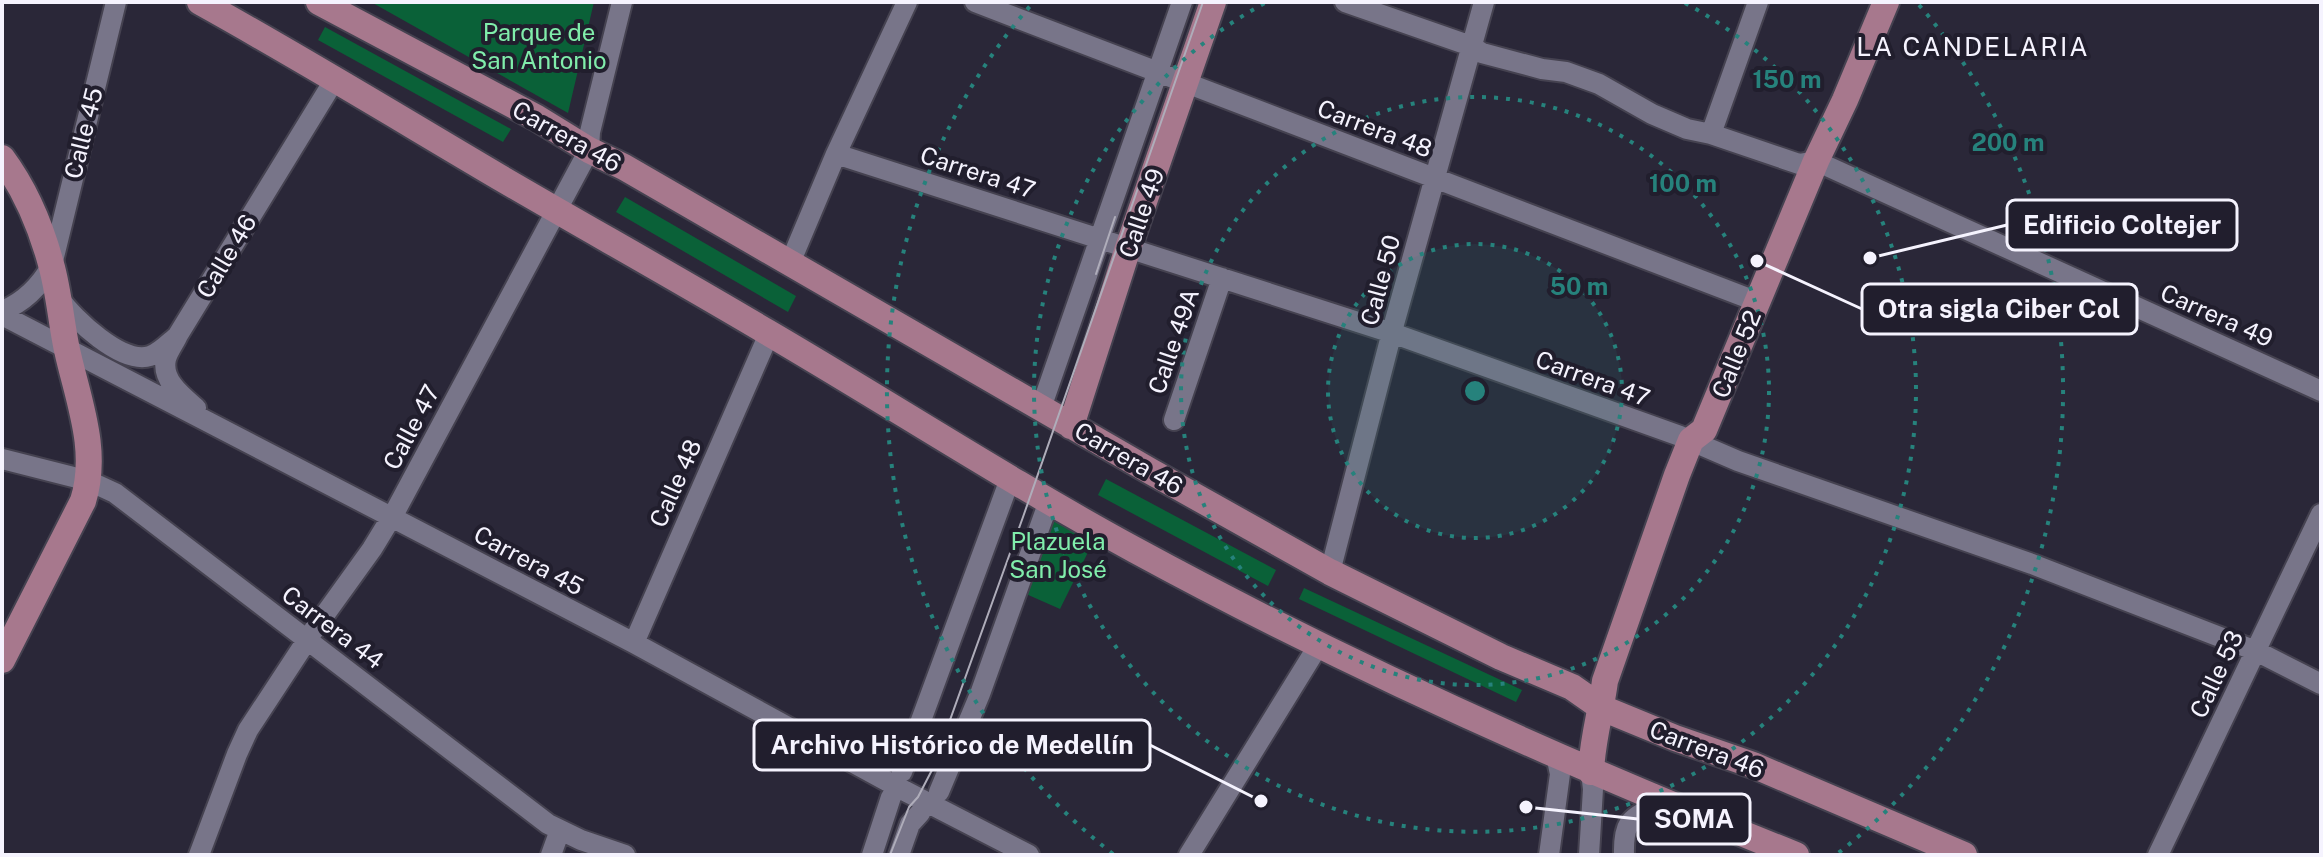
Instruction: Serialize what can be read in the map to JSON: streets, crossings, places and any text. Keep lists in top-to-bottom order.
{
  "streets": {
    "main road": [
      "Calle 45",
      "Carrera 46",
      "Calle 49",
      "Calle 52"
    ],
    "street": [
      "Carrera 48",
      "Carrera 47",
      "Calle 46",
      "Calle 50",
      "Carrera 49",
      "Calle 49A",
      "Calle 47",
      "Calle 48",
      "Carrera 45",
      "Carrera 44",
      "Calle 53"
    ]
  },
  "crossings": [
    ["Carrera 48", "Calle 49"],
    ["Carrera 48", "Calle 50"],
    ["Carrera 48", "Calle 52"],
    ["Calle 45", "Carrera 45"],
    ["Calle 45", "Carrera 44"],
    ["Carrera 46", "Calle 49"],
    ["Carrera 46", "Calle 50"],
    ["Carrera 46", "Calle 52"],
    ["Carrera 46", "Calle 47"],
    ["Carrera 47", "Calle 49"],
    ["Carrera 47", "Calle 50"],
    ["Carrera 47", "Calle 49A"],
    ["Carrera 47", "Calle 52"],
    ["Carrera 47", "Calle 53"],
    ["Calle 46", "Carrera 45"],
    ["Calle 50", "Carrera 49"],
    ["Carrera 49", "Calle 52"],
    ["Calle 47", "Carrera 45"],
    ["Calle 47", "Carrera 44"],
    ["Calle 48", "Carrera 45"]
  ],
  "districts": ["LA CANDELARIA"],
  "parks": ["Parque de San Antonio", "Plazuela San José"],
  "places": [
    "Edificio Coltejer",
    "Otra sigla Ciber Col",
    "Archivo Histórico de Medellín",
    "SOMA"
  ],
  "rings": [
    "150 m",
    "200 m",
    "100 m",
    "50 m"
  ]
}
